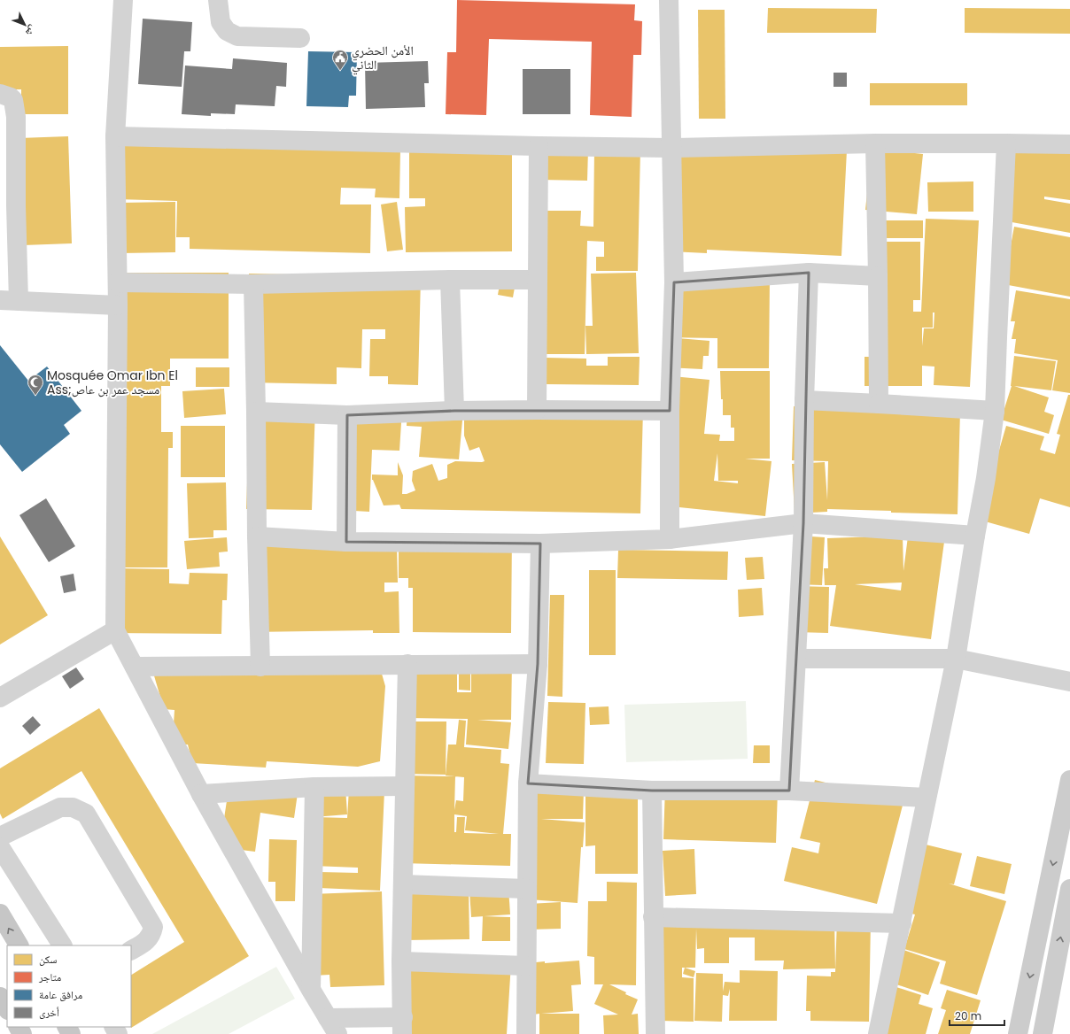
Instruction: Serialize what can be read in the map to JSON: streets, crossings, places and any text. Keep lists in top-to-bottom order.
{
  "places": {
    "public building": ["الأمن الحضري الثاني"],
    "mosque": ["Mosquée Omar Ibn El Ass;مسجد عمر بن عاص"]
  },
  "legend": [
    "سكن",
    "متاجر",
    "مرافق عامة",
    "أخرى"
  ],
  "scale_bar": "20 m",
  "north": "bottom right"
}
